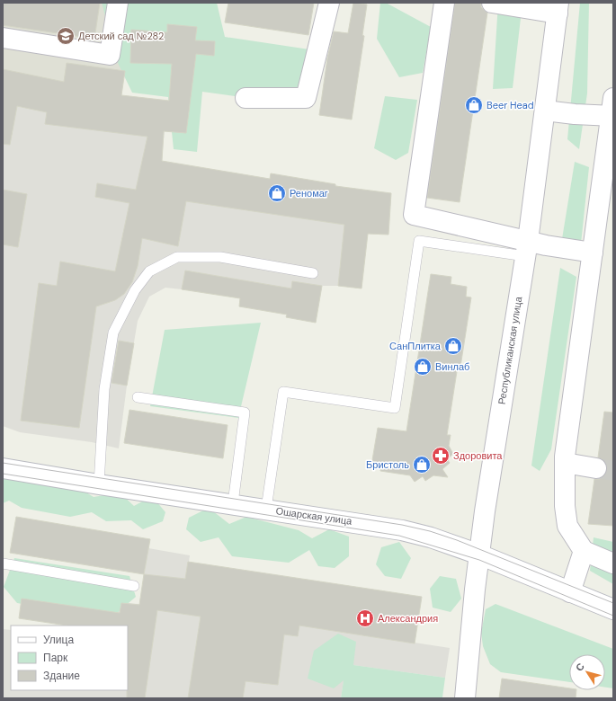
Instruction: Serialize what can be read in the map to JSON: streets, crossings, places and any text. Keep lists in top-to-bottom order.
{
  "streets": {
    "street": ["Республиканская улица", "Ошарская улица"]
  },
  "crossings": [
    ["Республиканская улица", "Ошарская улица"]
  ],
  "places": {
    "school or university": ["Детский сад №282"],
    "shop": [
      "Beer Head",
      "Реномаг",
      "СанПлитка",
      "Винлаб",
      "Бристоль"
    ],
    "pharmacy": ["Здоровита"],
    "hospital": ["Александрия"]
  },
  "legend": ["Улица", "Парк", "Здание"],
  "north": "top left"
}
